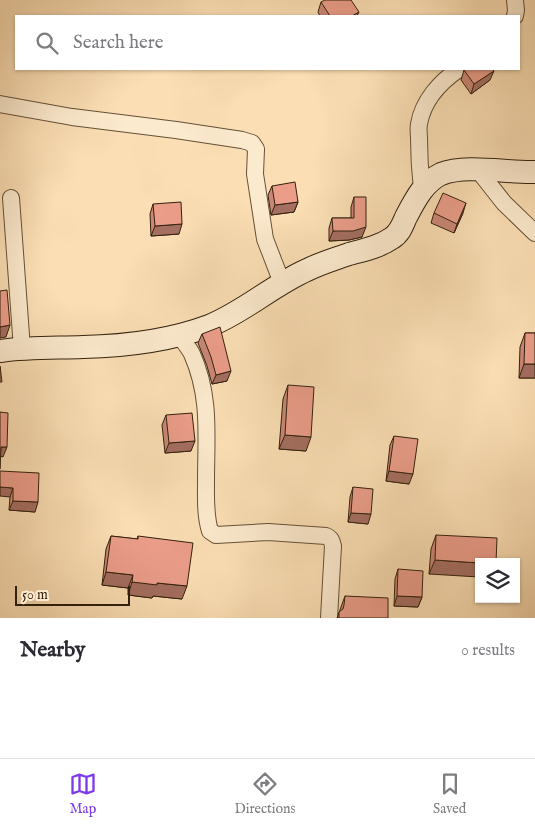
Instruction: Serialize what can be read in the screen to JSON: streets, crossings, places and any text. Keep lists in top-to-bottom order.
{
  "scale_bar": "50 m",
  "page": {
    "search": "Search here",
    "scale": "50 m",
    "heading": ["Nearby", "0 results"],
    "nav": ["Map", "Directions", "Saved"]
  }
}
